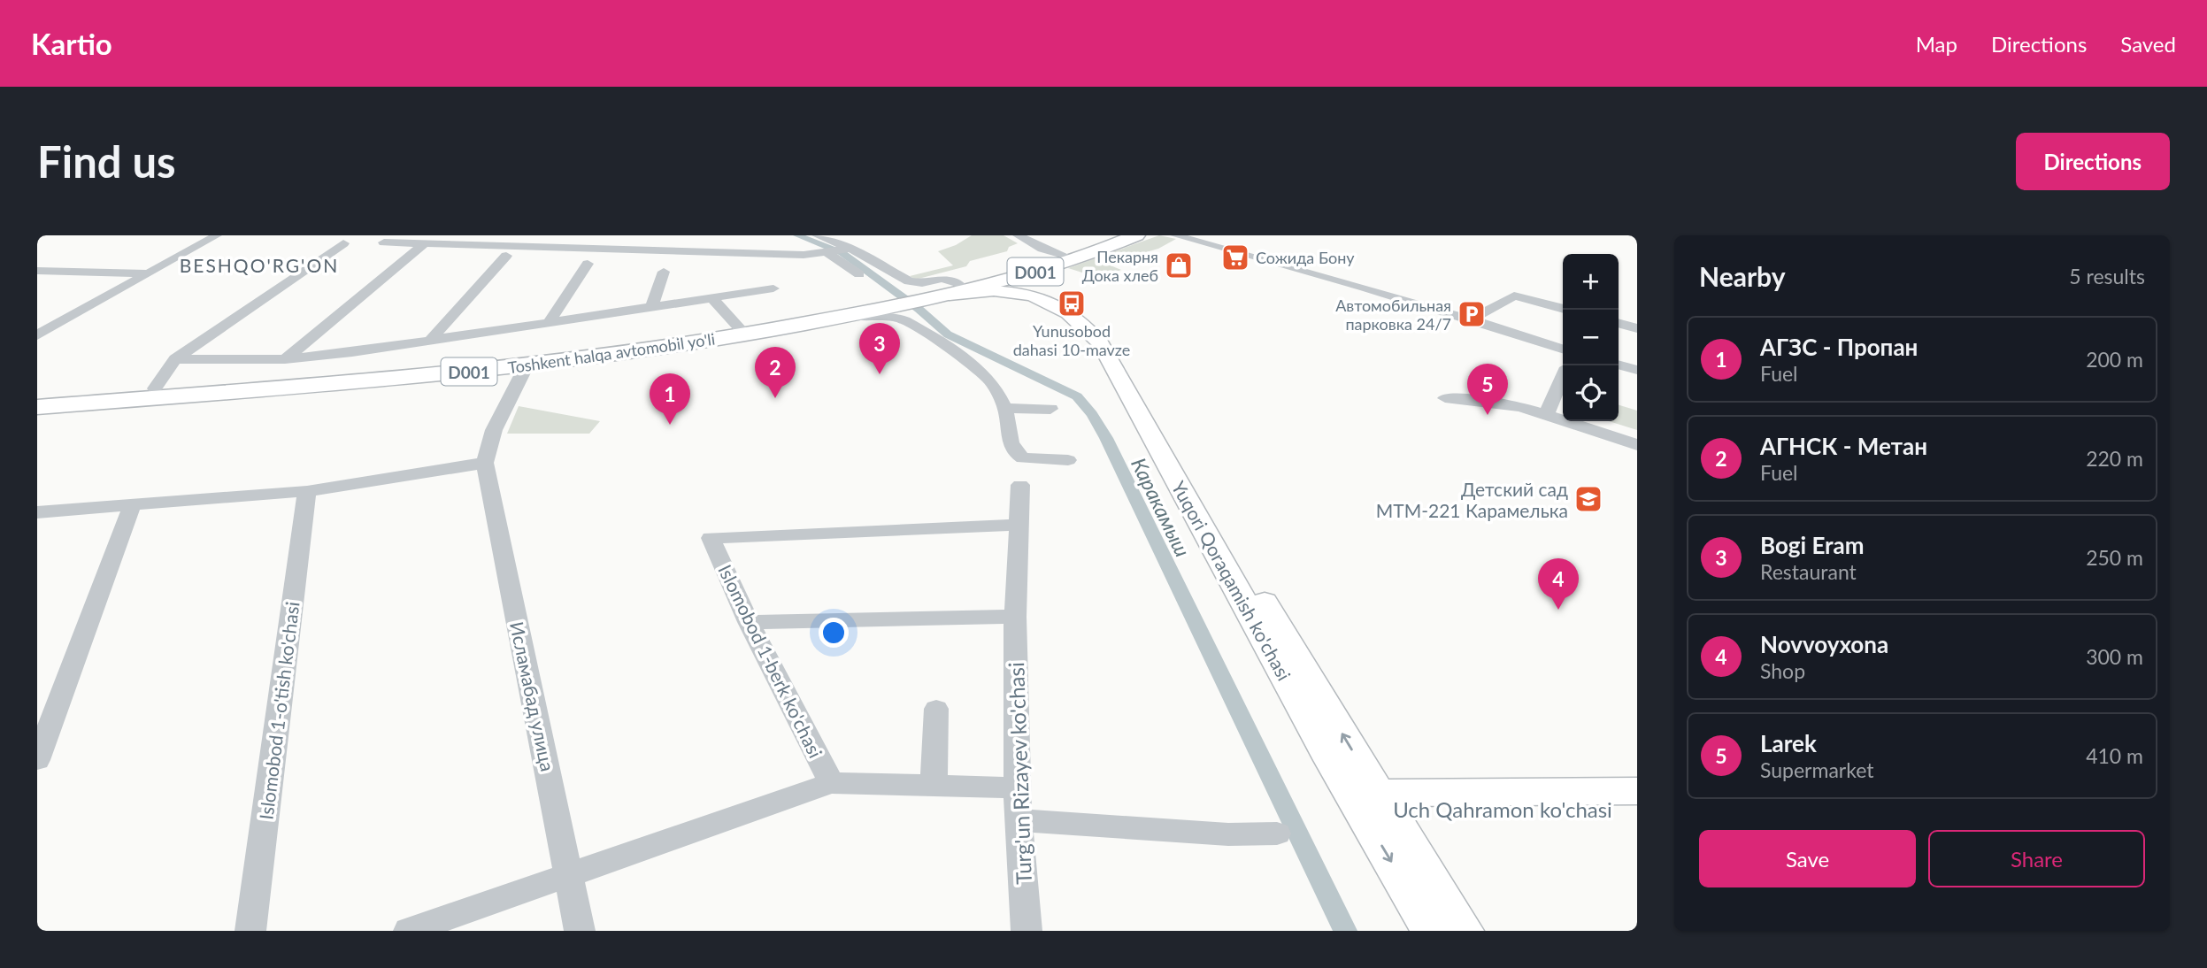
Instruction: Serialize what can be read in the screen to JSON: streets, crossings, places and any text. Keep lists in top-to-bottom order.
{
  "streets": {
    "highway": ["D001", "Toshkent halqa avtomobil yo'li"],
    "main road": ["Yuqori Qoraqamish ko'chasi", "Uch Qahramon ko'chasi"],
    "street": [
      "Islomobod 1-berk ko'chasi",
      "Исламабад улица",
      "Islomobod 1-o'tish ko'chasi",
      "Turg'un Rizayev ko'chasi"
    ]
  },
  "crossings": [
    ["Toshkent halqa avtomobil yo'li", "Yuqori Qoraqamish ko'chasi"],
    ["Toshkent halqa avtomobil yo'li", "Исламабад улица"],
    ["Yuqori Qoraqamish ko'chasi", "Uch Qahramon ko'chasi"],
    ["Islomobod 1-berk ko'chasi", "Turg'un Rizayev ko'chasi"]
  ],
  "districts": ["BESHQO'RG'ON"],
  "water": ["Каракамыш"],
  "places": {
    "supermarket": ["Сожида Бону"],
    "shop": ["Пекарня Дока хлеб"],
    "bus stop": ["Yunusobod dahasi 10-mavze"],
    "parking": ["Автомобильная парковка 24/7"],
    "school or university": ["Детский сад МТМ-221 Карамелька"]
  },
  "page": {
    "header": "Kartio",
    "nav": ["Map", "Directions", "Saved"],
    "buttons": [
      "Directions",
      ["Save", "Share"]
    ],
    "title": "Find us",
    "heading": ["Nearby", "5 results"],
    "map_buttons": ["+", "−"],
    "list": [
      {
        "mark": "1",
        "name": "АГЗС - Пропан",
        "note": "Fuel",
        "value": "200 m"
      },
      {
        "mark": "2",
        "name": "АГНСК - Метан",
        "note": "Fuel",
        "value": "220 m"
      },
      {
        "mark": "3",
        "name": "Bogi Eram",
        "note": "Restaurant",
        "value": "250 m"
      },
      {
        "mark": "4",
        "name": "Novvoyxona",
        "note": "Shop",
        "value": "300 m"
      },
      {
        "mark": "5",
        "name": "Larek",
        "note": "Supermarket",
        "value": "410 m"
      }
    ],
    "pins": [
      "3",
      "2",
      "5",
      "1",
      "4"
    ]
  }
}
